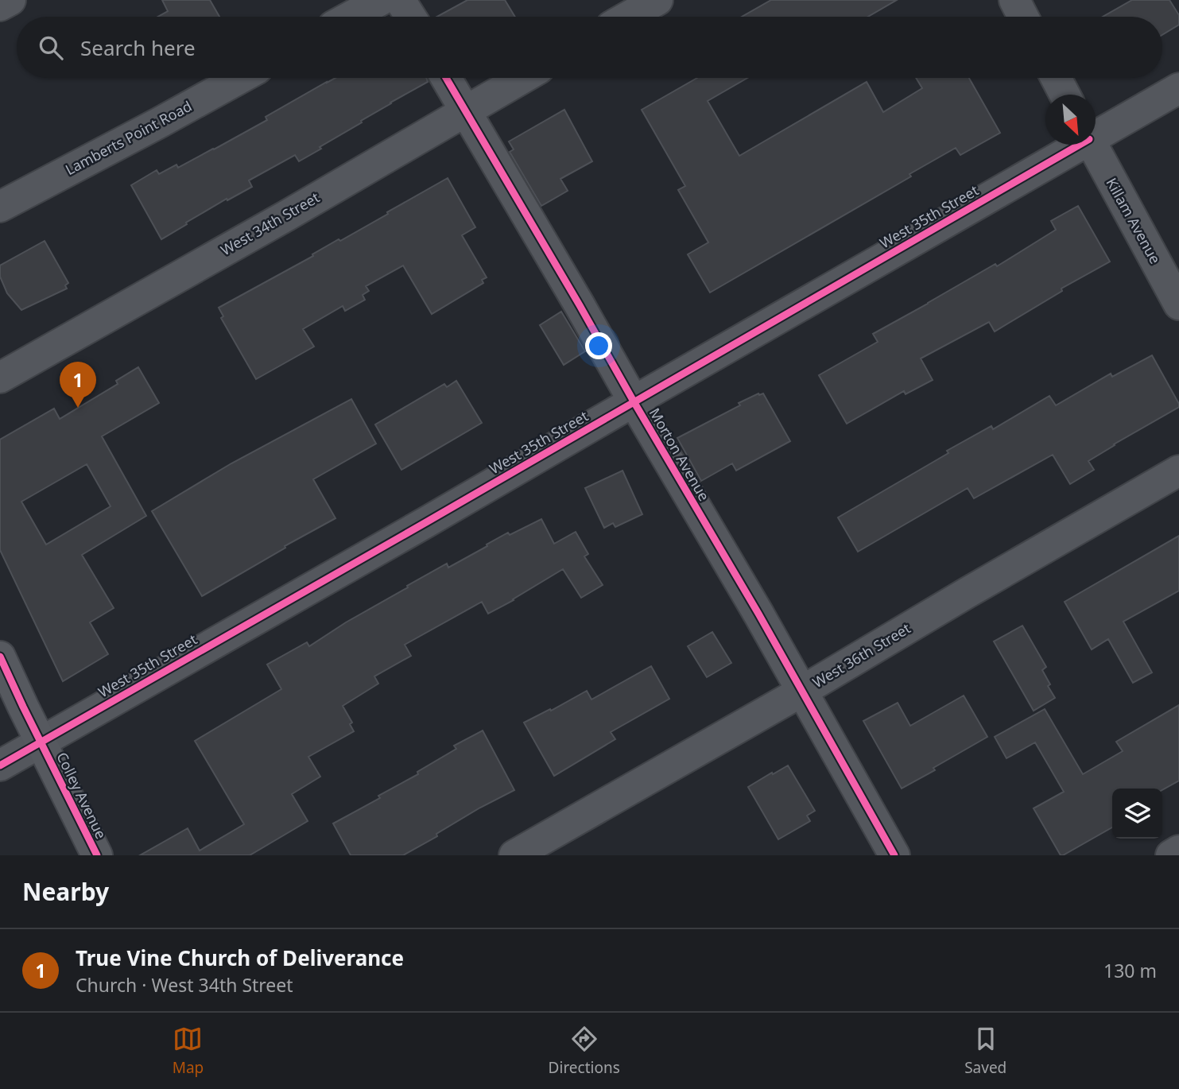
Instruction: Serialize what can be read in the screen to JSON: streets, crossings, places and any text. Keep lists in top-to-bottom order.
{
  "streets": {
    "main road": ["Colley Avenue"],
    "street": [
      "Lamberts Point Road",
      "West 35th Street",
      "Killam Avenue",
      "West 34th Street",
      "Morton Avenue",
      "West 36th Street"
    ]
  },
  "crossings": [
    ["West 35th Street", "Morton Avenue"],
    ["West 35th Street", "Colley Avenue"],
    ["West 34th Street", "Morton Avenue"],
    ["Morton Avenue", "West 36th Street"]
  ],
  "north": "bottom right",
  "page": {
    "search": "Search here",
    "pins": "1",
    "heading": "Nearby",
    "list": [
      {
        "mark": "1",
        "name": "True Vine Church of Deliverance",
        "note": "Church · West 34th Street",
        "value": "130 m"
      }
    ],
    "nav": ["Map", "Directions", "Saved"]
  }
}
